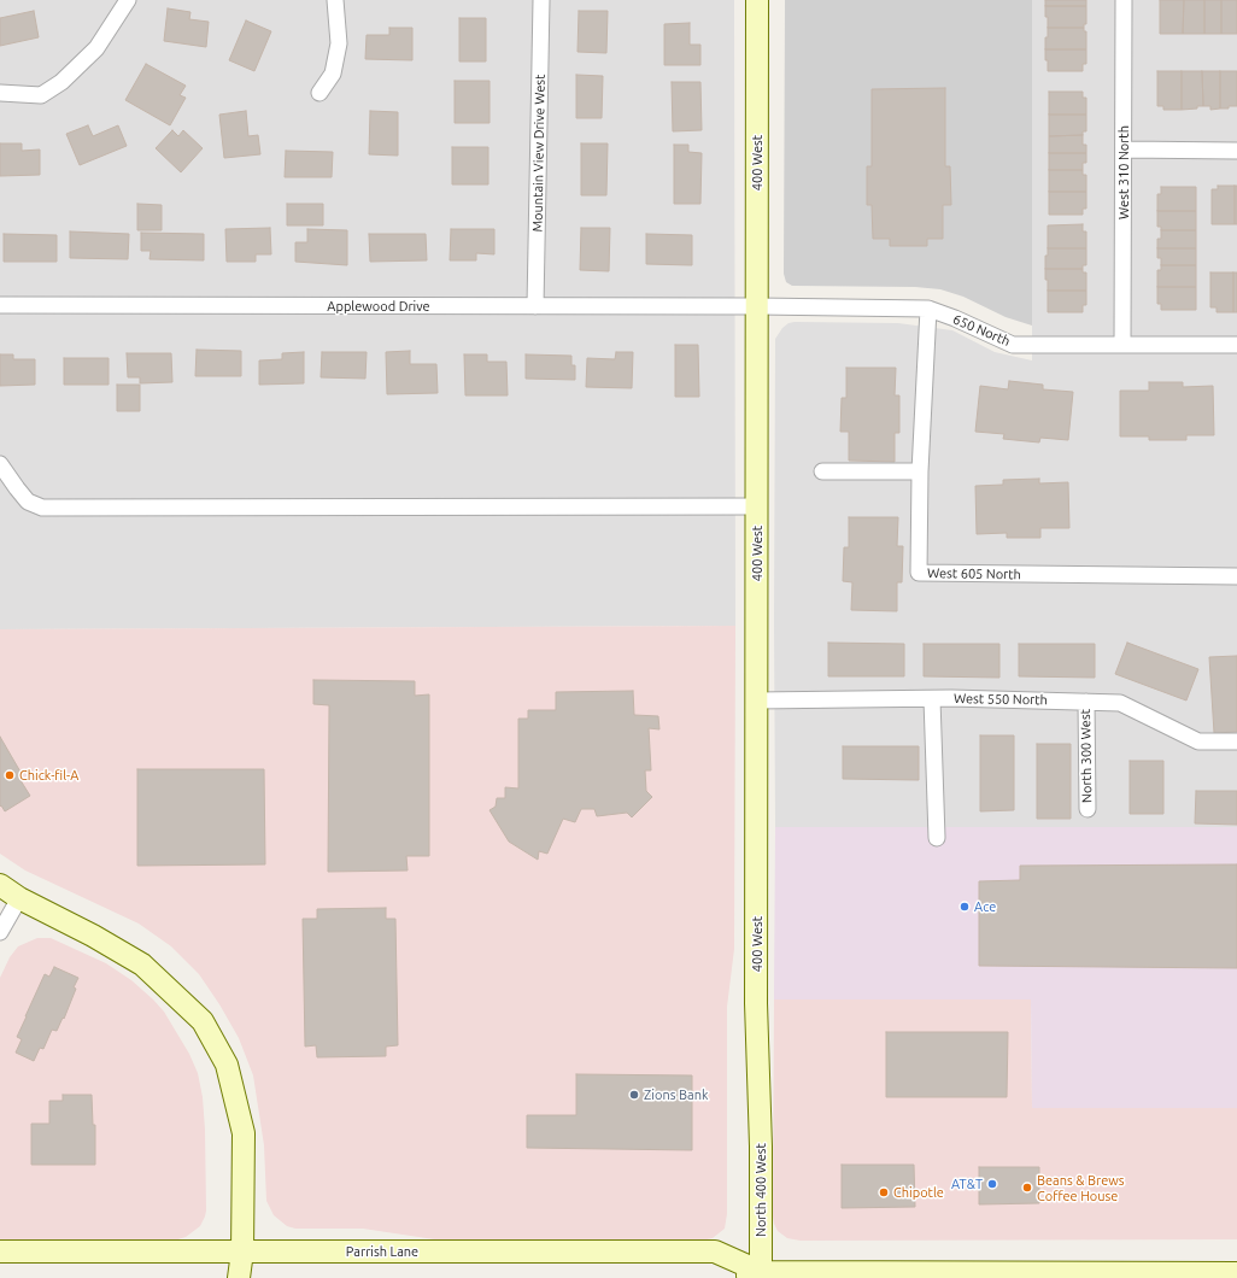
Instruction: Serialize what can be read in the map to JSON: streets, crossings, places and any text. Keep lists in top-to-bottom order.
{
  "streets": {
    "street": [
      "Mountain View Drive West",
      "400 West",
      "West 310 North",
      "Applewood Drive",
      "650 North",
      "West 605 North",
      "West 550 North",
      "North 300 West",
      "North 400 West",
      "Parrish Lane"
    ]
  },
  "crossings": [
    ["Mountain View Drive West", "Applewood Drive"],
    ["400 West", "Applewood Drive"],
    ["400 West", "650 North"],
    ["400 West", "West 550 North"],
    ["400 West", "North 400 West"],
    ["West 310 North", "650 North"],
    ["Applewood Drive", "650 North"],
    ["650 North", "West 605 North"],
    ["West 550 North", "North 300 West"],
    ["North 400 West", "Parrish Lane"]
  ],
  "places": [
    "Chick-fil-A",
    "Ace",
    "Zions Bank",
    "AT&T",
    "Beans & Brews Coffee House",
    "Chipotle"
  ]
}
